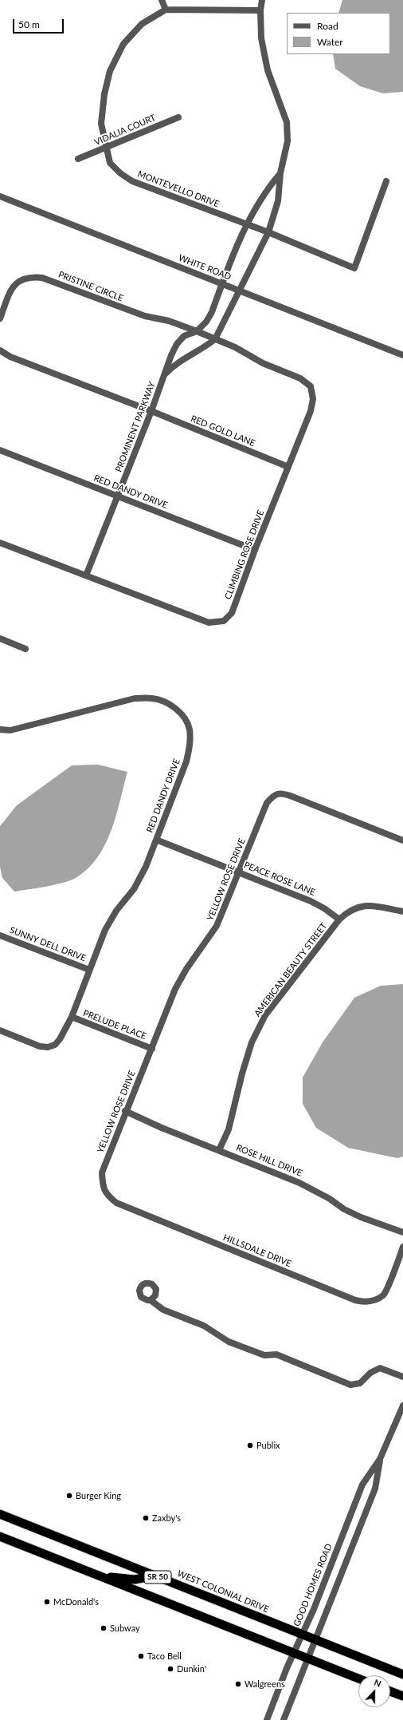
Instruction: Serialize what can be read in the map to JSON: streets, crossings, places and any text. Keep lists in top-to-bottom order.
{
  "streets": {
    "highway": ["SR 50", "WEST COLONIAL DRIVE"],
    "street": [
      "VIDALIA COURT",
      "MONTEVELLO DRIVE",
      "WHITE ROAD",
      "PRISTINE CIRCLE",
      "PROMINENT PARKWAY",
      "RED GOLD LANE",
      "RED DANDY DRIVE",
      "CLIMBING ROSE DRIVE",
      "PEACE ROSE LANE",
      "YELLOW ROSE DRIVE",
      "SUNNY DELL DRIVE",
      "AMERICAN BEAUTY STREET",
      "PRELUDE PLACE",
      "ROSE HILL DRIVE",
      "HILLSDALE DRIVE",
      "GOOD HOMES ROAD"
    ]
  },
  "crossings": [
    ["VIDALIA COURT", "MONTEVELLO DRIVE"],
    ["MONTEVELLO DRIVE", "PROMINENT PARKWAY"],
    ["WHITE ROAD", "PROMINENT PARKWAY"],
    ["PRISTINE CIRCLE", "PROMINENT PARKWAY"],
    ["PRISTINE CIRCLE", "CLIMBING ROSE DRIVE"],
    ["PROMINENT PARKWAY", "RED GOLD LANE"],
    ["PROMINENT PARKWAY", "RED DANDY DRIVE"],
    ["PROMINENT PARKWAY", "CLIMBING ROSE DRIVE"],
    ["RED GOLD LANE", "CLIMBING ROSE DRIVE"],
    ["RED DANDY DRIVE", "CLIMBING ROSE DRIVE"],
    ["RED DANDY DRIVE", "PEACE ROSE LANE"],
    ["RED DANDY DRIVE", "SUNNY DELL DRIVE"],
    ["RED DANDY DRIVE", "PRELUDE PLACE"],
    ["PEACE ROSE LANE", "YELLOW ROSE DRIVE"],
    ["PEACE ROSE LANE", "AMERICAN BEAUTY STREET"],
    ["YELLOW ROSE DRIVE", "PRELUDE PLACE"],
    ["YELLOW ROSE DRIVE", "ROSE HILL DRIVE"],
    ["YELLOW ROSE DRIVE", "HILLSDALE DRIVE"],
    ["AMERICAN BEAUTY STREET", "ROSE HILL DRIVE"],
    ["SR 50", "GOOD HOMES ROAD"],
    ["GOOD HOMES ROAD", "WEST COLONIAL DRIVE"]
  ],
  "places": [
    "Publix",
    "Burger King",
    "Zaxby's",
    "McDonald's",
    "Subway",
    "Taco Bell",
    "Dunkin'",
    "Walgreens"
  ],
  "legend": ["Road", "Water"],
  "scale_bar": "50 m",
  "north": "top"
}
